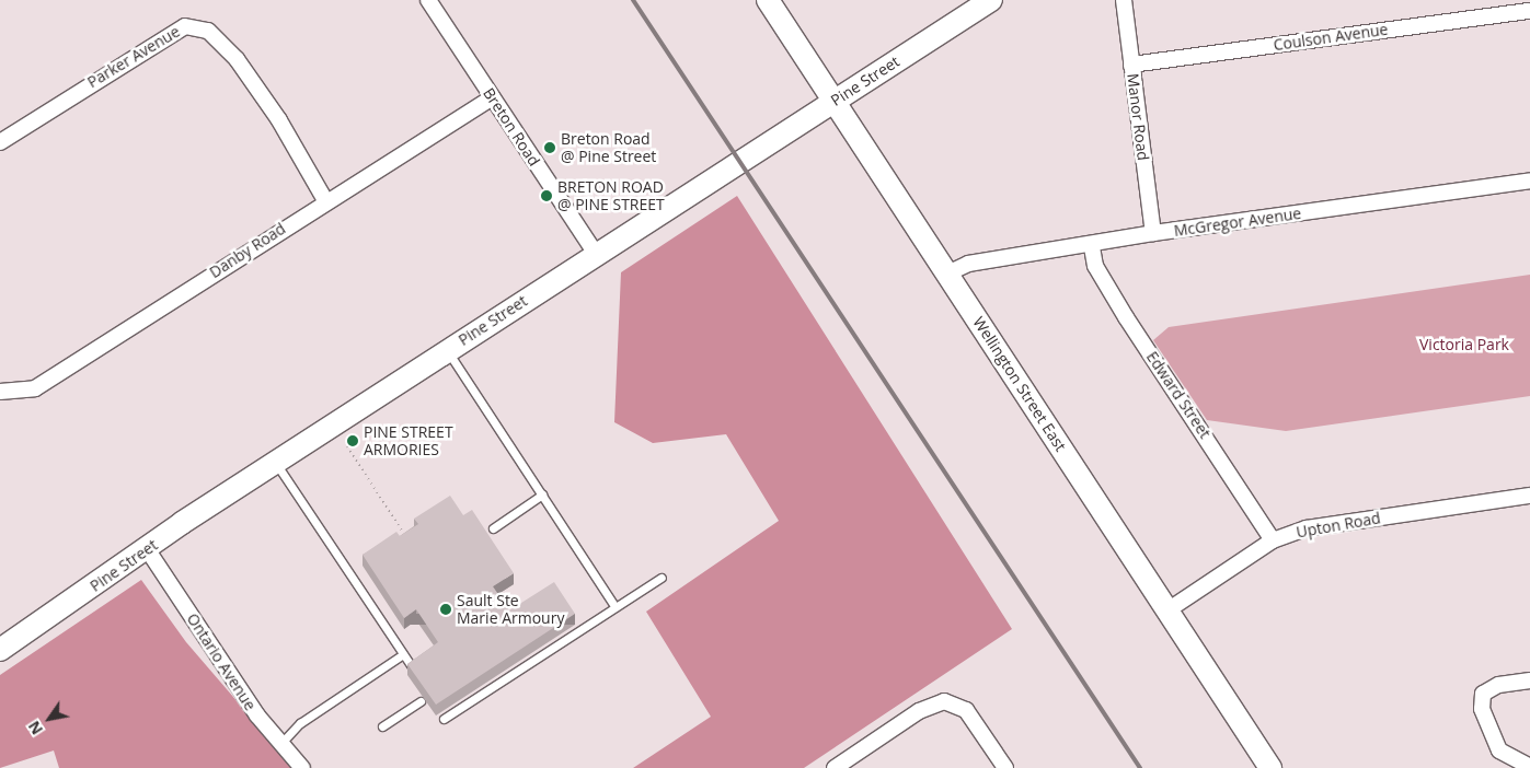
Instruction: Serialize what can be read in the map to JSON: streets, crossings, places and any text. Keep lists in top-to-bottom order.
{
  "streets": {
    "street": [
      "Coulson Avenue",
      "Parker Avenue",
      "Pine Street",
      "Manor Road",
      "Breton Road",
      "McGregor Avenue",
      "Danby Road",
      "Wellington Street East",
      "Edward Street",
      "Upton Road",
      "Ontario Avenue"
    ]
  },
  "crossings": [
    ["Coulson Avenue", "Manor Road"],
    ["Parker Avenue", "Danby Road"],
    ["Pine Street", "Breton Road"],
    ["Pine Street", "Wellington Street East"],
    ["Pine Street", "Ontario Avenue"],
    ["Manor Road", "McGregor Avenue"],
    ["Breton Road", "Danby Road"],
    ["McGregor Avenue", "Wellington Street East"],
    ["McGregor Avenue", "Edward Street"],
    ["Wellington Street East", "Upton Road"],
    ["Edward Street", "Upton Road"]
  ],
  "parks": ["Victoria Park"],
  "places": [
    "Breton Road @ Pine Street",
    "BRETON ROAD @ PINE STREET",
    "PINE STREET ARMORIES",
    "Sault Ste Marie Armoury"
  ],
  "north": "bottom left"
}
